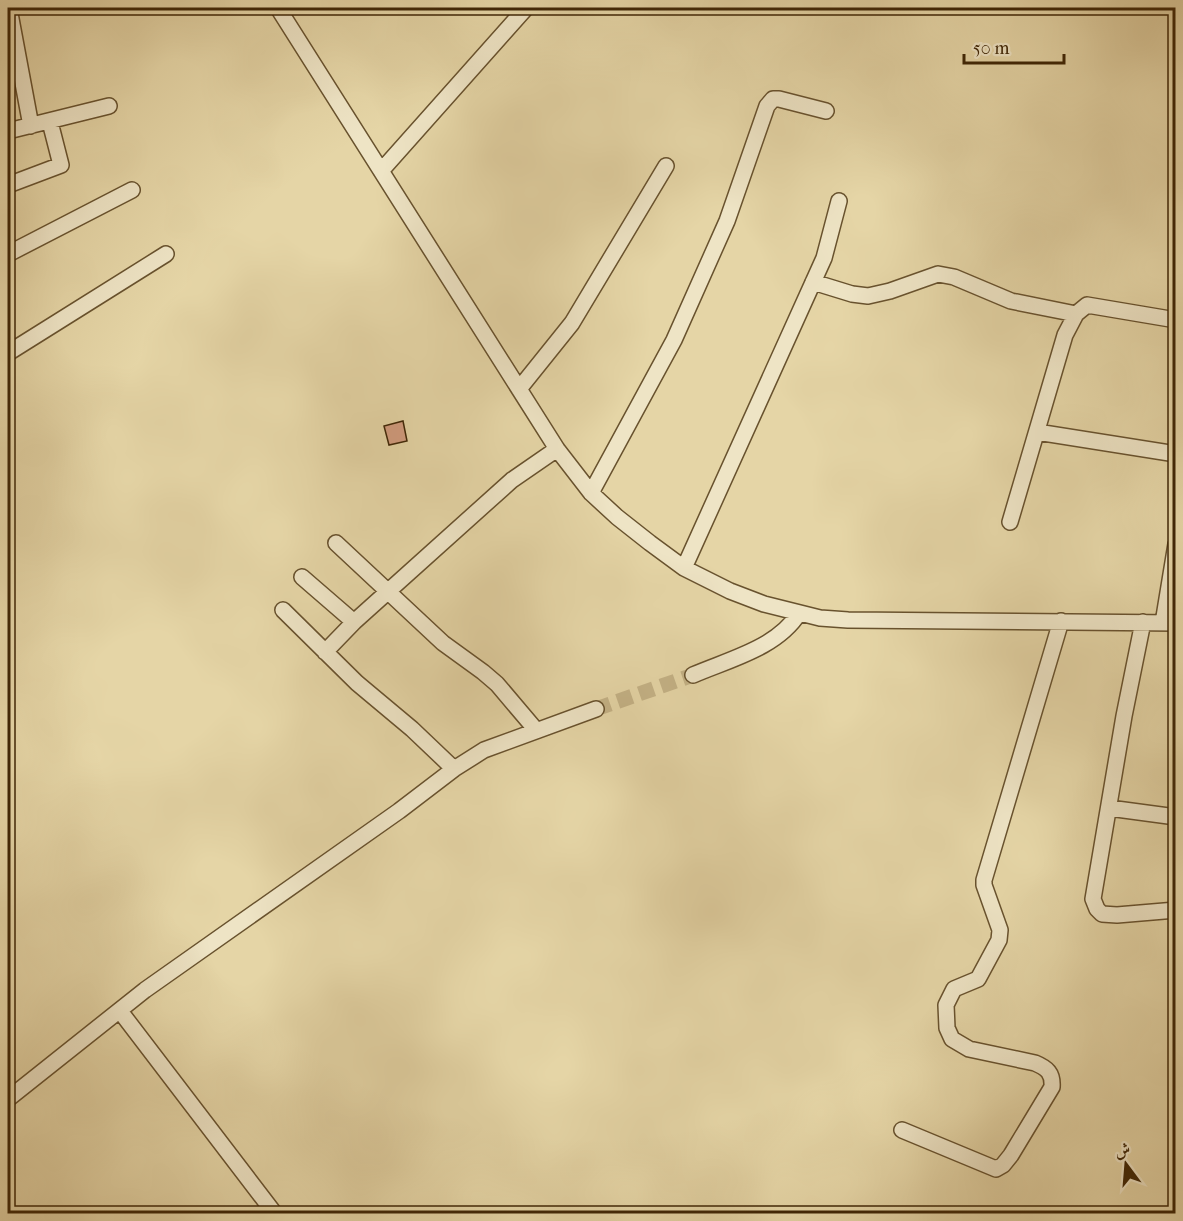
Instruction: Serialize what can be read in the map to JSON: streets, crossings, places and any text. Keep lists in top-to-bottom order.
{
  "scale_bar": "50 m",
  "north": "top"
}
